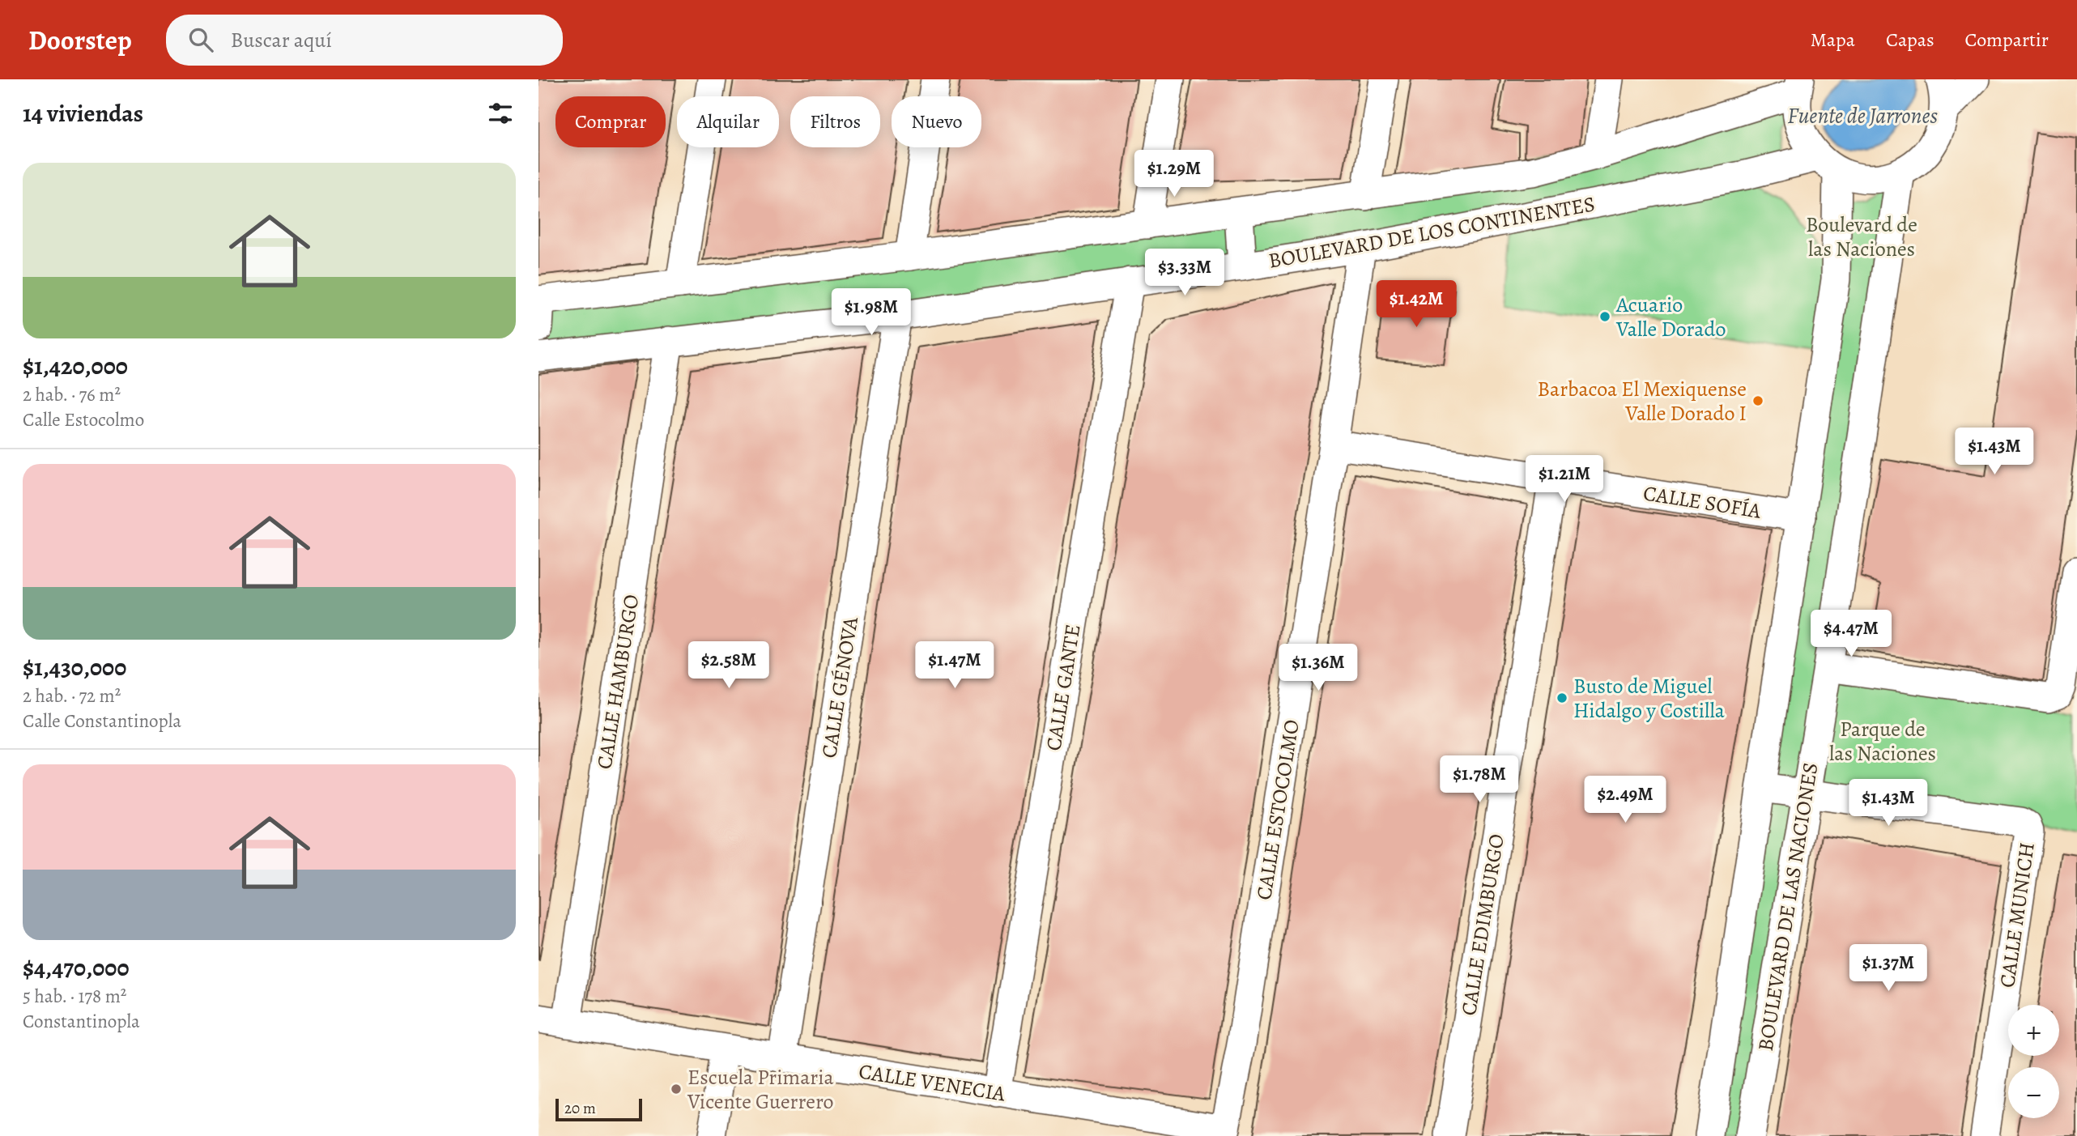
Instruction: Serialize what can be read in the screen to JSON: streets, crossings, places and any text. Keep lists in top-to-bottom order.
{
  "streets": {
    "street": [
      "BOULEVARD DE LOS CONTINENTES",
      "CALLE SOFÍA",
      "CALLE HAMBURGO",
      "CALLE GÉNOVA",
      "CALLE GANTE",
      "CALLE ESTOCOLMO",
      "BOULEVARD DE LAS NACIONES",
      "CALLE MUNICH",
      "CALLE EDIMBURGO",
      "CALLE VENECIA"
    ]
  },
  "crossings": [
    ["BOULEVARD DE LOS CONTINENTES", "CALLE HAMBURGO"],
    ["BOULEVARD DE LOS CONTINENTES", "CALLE GÉNOVA"],
    ["BOULEVARD DE LOS CONTINENTES", "CALLE GANTE"],
    ["BOULEVARD DE LOS CONTINENTES", "CALLE ESTOCOLMO"],
    ["BOULEVARD DE LOS CONTINENTES", "BOULEVARD DE LAS NACIONES"],
    ["CALLE SOFÍA", "CALLE ESTOCOLMO"],
    ["CALLE SOFÍA", "BOULEVARD DE LAS NACIONES"],
    ["CALLE SOFÍA", "CALLE EDIMBURGO"],
    ["CALLE HAMBURGO", "CALLE VENECIA"],
    ["CALLE GÉNOVA", "CALLE VENECIA"],
    ["CALLE GANTE", "CALLE VENECIA"],
    ["CALLE ESTOCOLMO", "CALLE VENECIA"],
    ["BOULEVARD DE LAS NACIONES", "CALLE MUNICH"]
  ],
  "water": ["Fuente de Jarrones"],
  "parks": ["Boulevard de las Naciones", "Parque de las Naciones"],
  "places": [
    "Acuario Valle Dorado",
    "Barbacoa El Mexiquense Valle Dorado I",
    "Busto de Miguel Hidalgo y Costilla",
    "Escuela Primaria Vicente Guerrero"
  ],
  "scale_bar": "20 m",
  "page": {
    "header": "Doorstep",
    "search": "Buscar aquí",
    "nav": ["Mapa", "Capas", "Compartir"],
    "heading": "14 viviendas",
    "chip": [
      "Comprar",
      "Alquilar",
      "Filtros",
      "Nuevo"
    ],
    "list": [
      {
        "name": "$1,420,000",
        "note": "2 hab. · 76 m² · Calle Estocolmo"
      },
      {
        "name": "$1,430,000",
        "note": "2 hab. · 72 m² · Calle Constantinopla"
      },
      {
        "name": "$4,470,000",
        "note": "5 hab. · 178 m² · Constantinopla"
      }
    ],
    "price": [
      "$1.29M",
      "$3.33M",
      "$1.42M",
      "$1.98M",
      "$1.43M",
      "$1.21M",
      "$4.47M",
      "$2.58M",
      "$1.47M",
      "$1.36M",
      "$1.78M",
      "$2.49M",
      "$1.43M",
      "$1.37M"
    ],
    "map_buttons": ["+", "−"],
    "scale": "20 m"
  }
}
